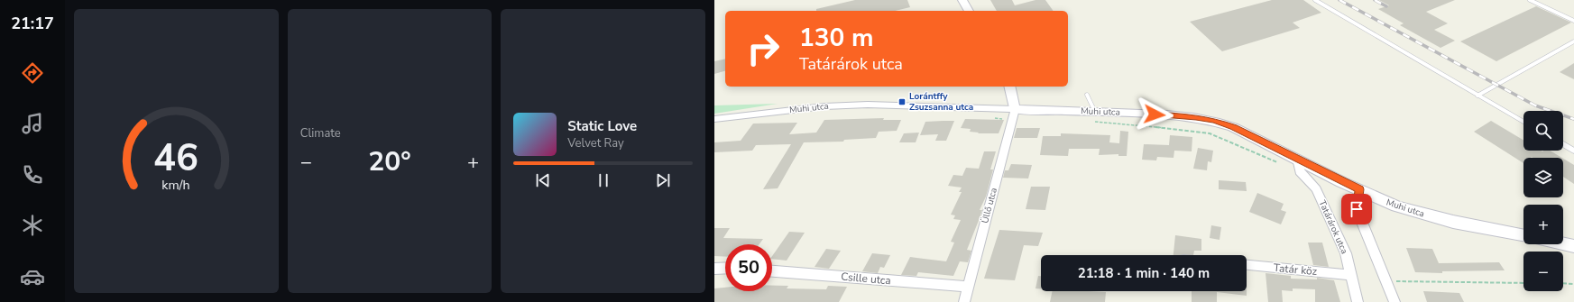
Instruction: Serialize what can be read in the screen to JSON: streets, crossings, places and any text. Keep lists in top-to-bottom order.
{
  "streets": {
    "main road": ["Muhi utca"],
    "street": [
      "Üllő utca",
      "Tatárárok utca",
      "Tatár köz",
      "Csille utca"
    ]
  },
  "crossings": [
    ["Muhi utca", "Üllő utca"],
    ["Muhi utca", "Tatárárok utca"],
    ["Üllő utca", "Csille utca"],
    ["Tatárárok utca", "Tatár köz"]
  ],
  "places": {
    "transit": ["Lorántffy Zsuzsanna utca"]
  },
  "page": {
    "tabs": "21:17",
    "tile": "Climate",
    "turn": ["130 m", "Tatárárok utca"],
    "map_buttons": ["+", "−"],
    "song": ["Static Love", "Velvet Ray"],
    "heat": ["−", "20°", "+"],
    "limit": "50",
    "trip": "21:18 · 1 min · 140 m",
    "gauge": ["46", "km/h"]
  }
}
